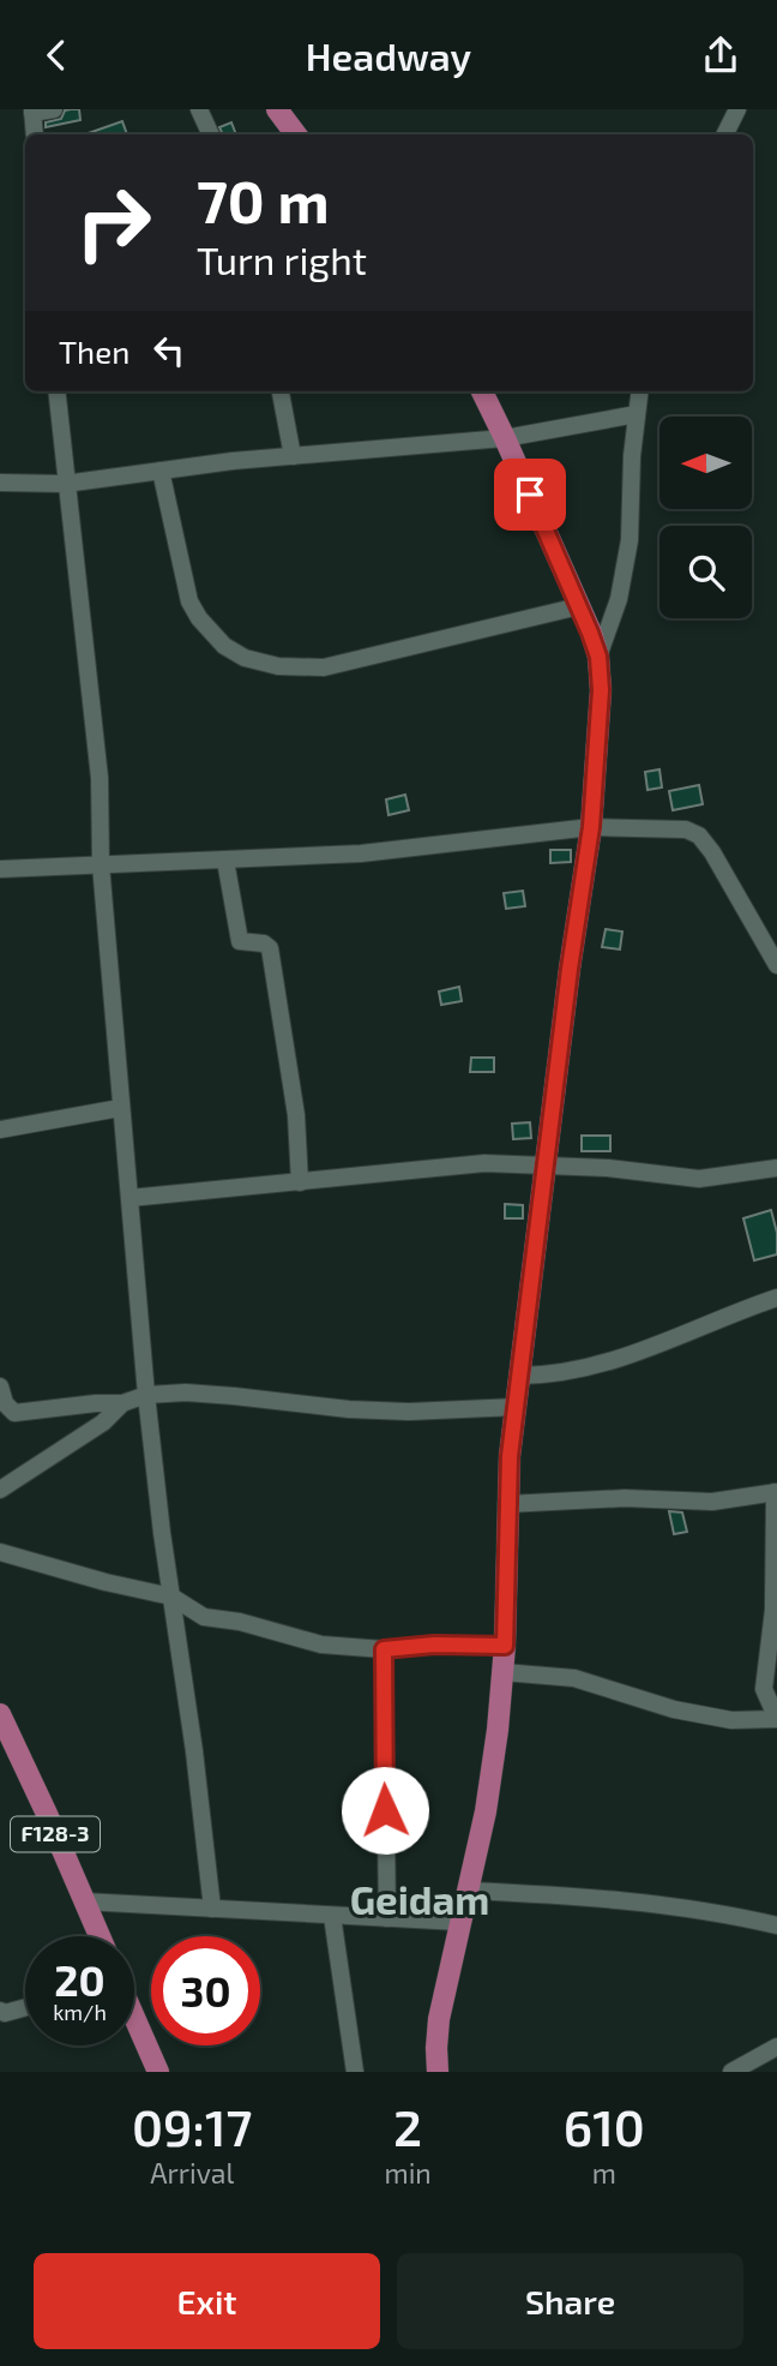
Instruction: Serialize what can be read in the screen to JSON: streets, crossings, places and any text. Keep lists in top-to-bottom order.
{
  "streets": {
    "main road": ["F128-3"]
  },
  "districts": ["Geidam"],
  "north": "left",
  "page": {
    "header": "Headway",
    "turn": ["70 m", "Turn right"],
    "then": "Then",
    "speed": "20 km/h",
    "limit": "30",
    "eta": [
      "09:17",
      "Arrival",
      "2",
      "min",
      "610",
      "m"
    ],
    "buttons": ["Exit", "Share"]
  }
}
